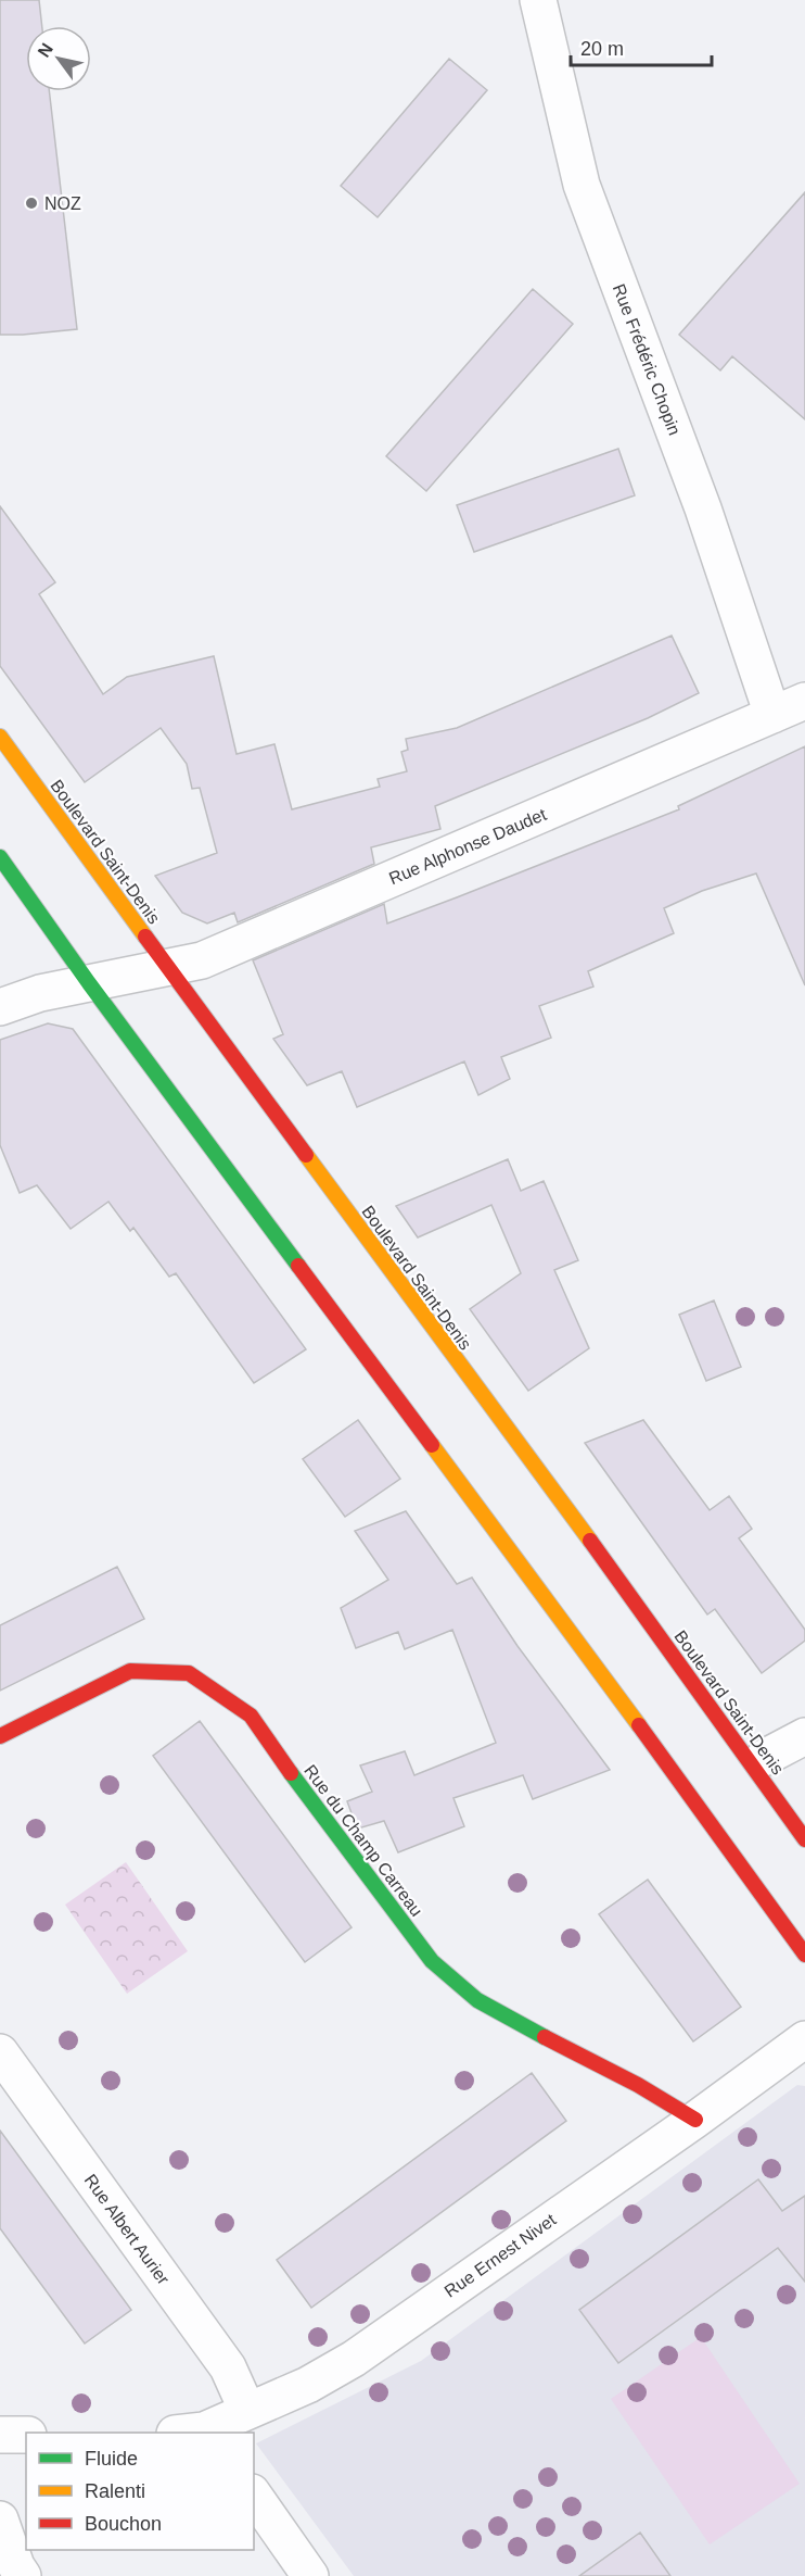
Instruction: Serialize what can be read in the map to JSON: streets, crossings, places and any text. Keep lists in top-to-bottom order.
{
  "streets": {
    "main road": ["Boulevard Saint-Denis", "Rue du Champ Carreau"],
    "street": [
      "Rue Frédéric Chopin",
      "Rue Alphonse Daudet",
      "Rue Albert Aurier",
      "Rue Ernest Nivet"
    ]
  },
  "crossings": [
    ["Rue Frédéric Chopin", "Rue Alphonse Daudet"],
    ["Rue Alphonse Daudet", "Boulevard Saint-Denis"],
    ["Rue du Champ Carreau", "Rue Ernest Nivet"],
    ["Rue Albert Aurier", "Rue Ernest Nivet"]
  ],
  "places": ["NOZ"],
  "legend": ["Fluide", "Ralenti", "Bouchon"],
  "scale_bar": "20 m",
  "north": "top left"
}
